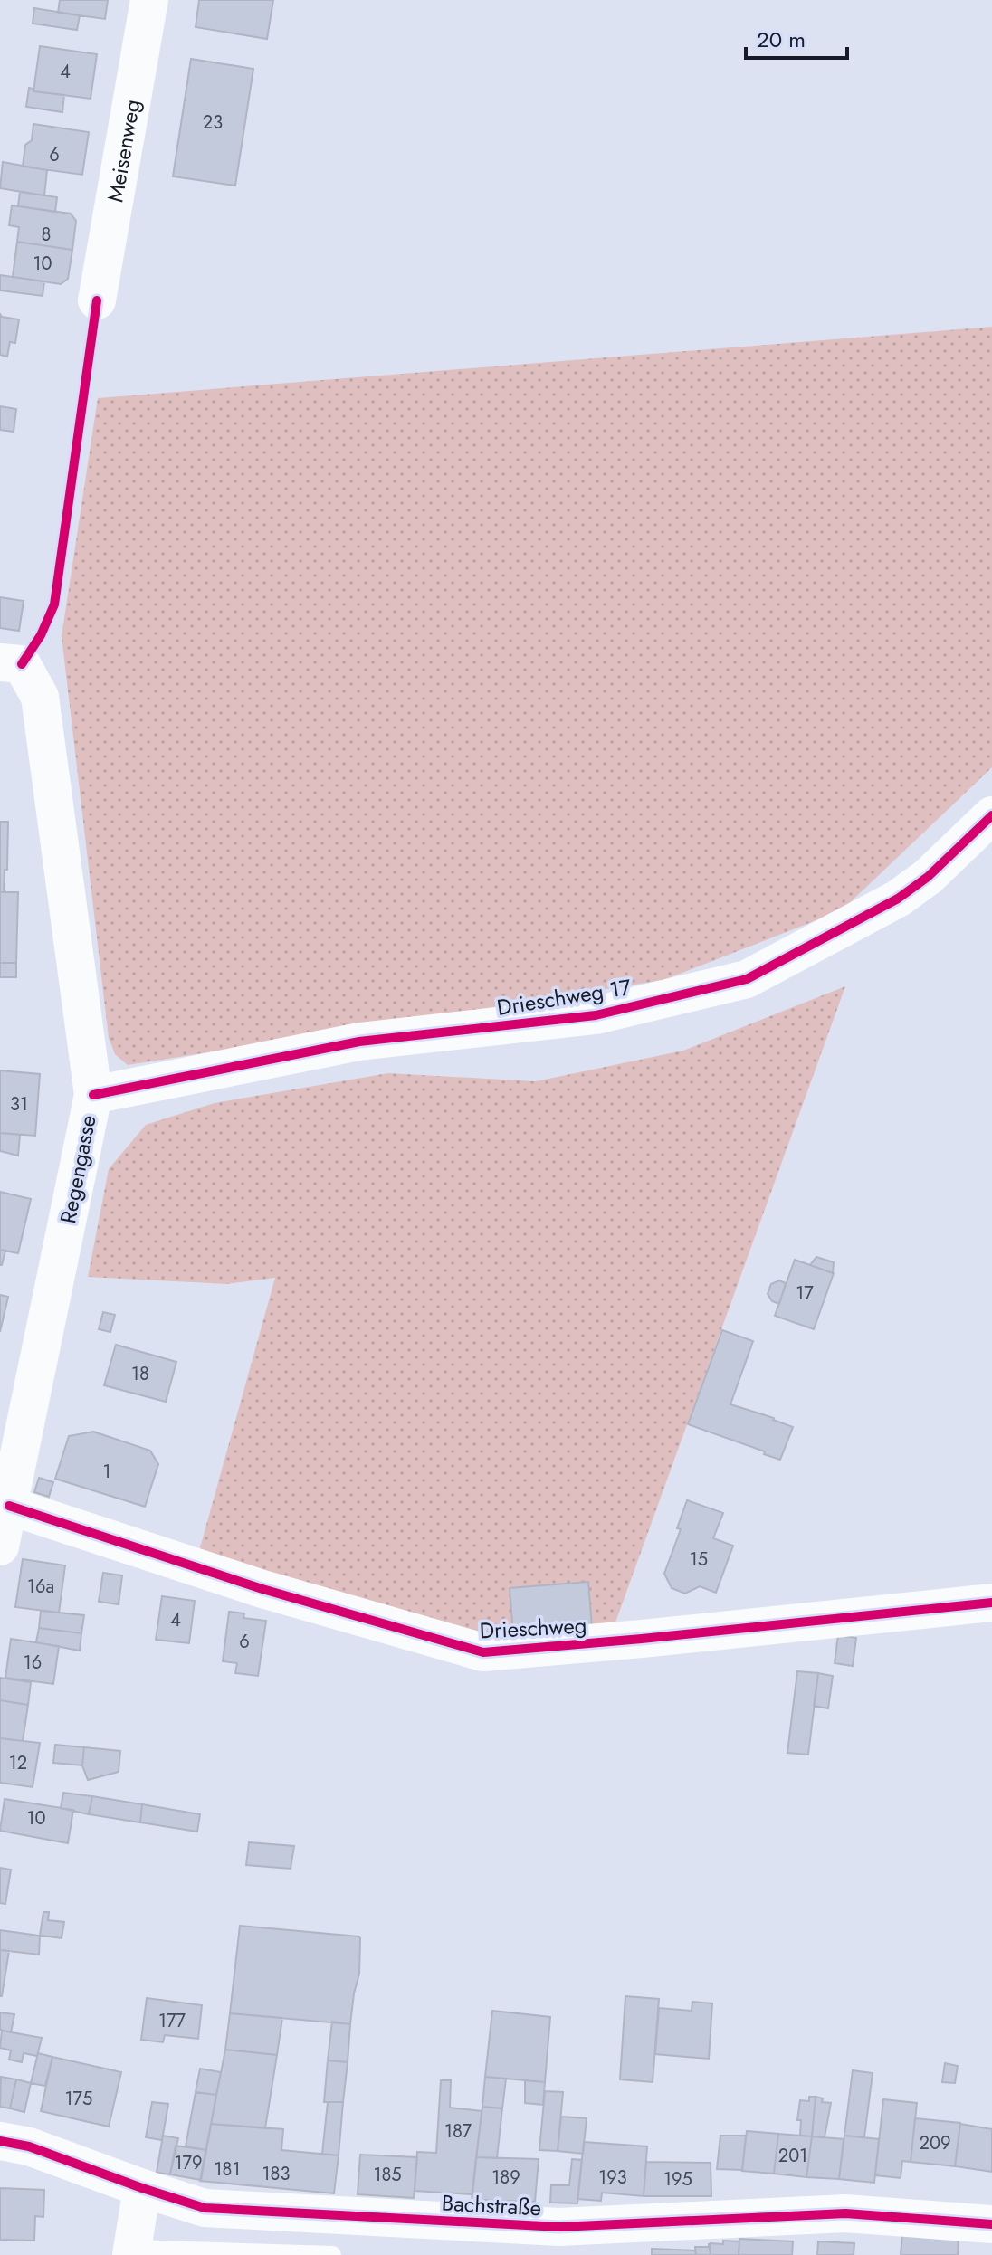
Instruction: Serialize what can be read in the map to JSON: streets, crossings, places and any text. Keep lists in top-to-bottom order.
{
  "streets": {
    "street": [
      "Meisenweg",
      "Drieschweg 17",
      "Regengasse",
      "Drieschweg",
      "Bachstraße"
    ]
  },
  "crossings": [
    ["Drieschweg 17", "Regengasse"],
    ["Regengasse", "Drieschweg"]
  ],
  "house_numbers": [
    "4",
    "23",
    "6",
    "8",
    "10",
    "31",
    "17",
    "18",
    "1",
    "15",
    "16a",
    "4",
    "6",
    "16",
    "12",
    "10",
    "177",
    "175",
    "187",
    "209",
    "201",
    "179",
    "181",
    "183",
    "185",
    "189",
    "193",
    "195"
  ],
  "scale_bar": "20 m"
}
